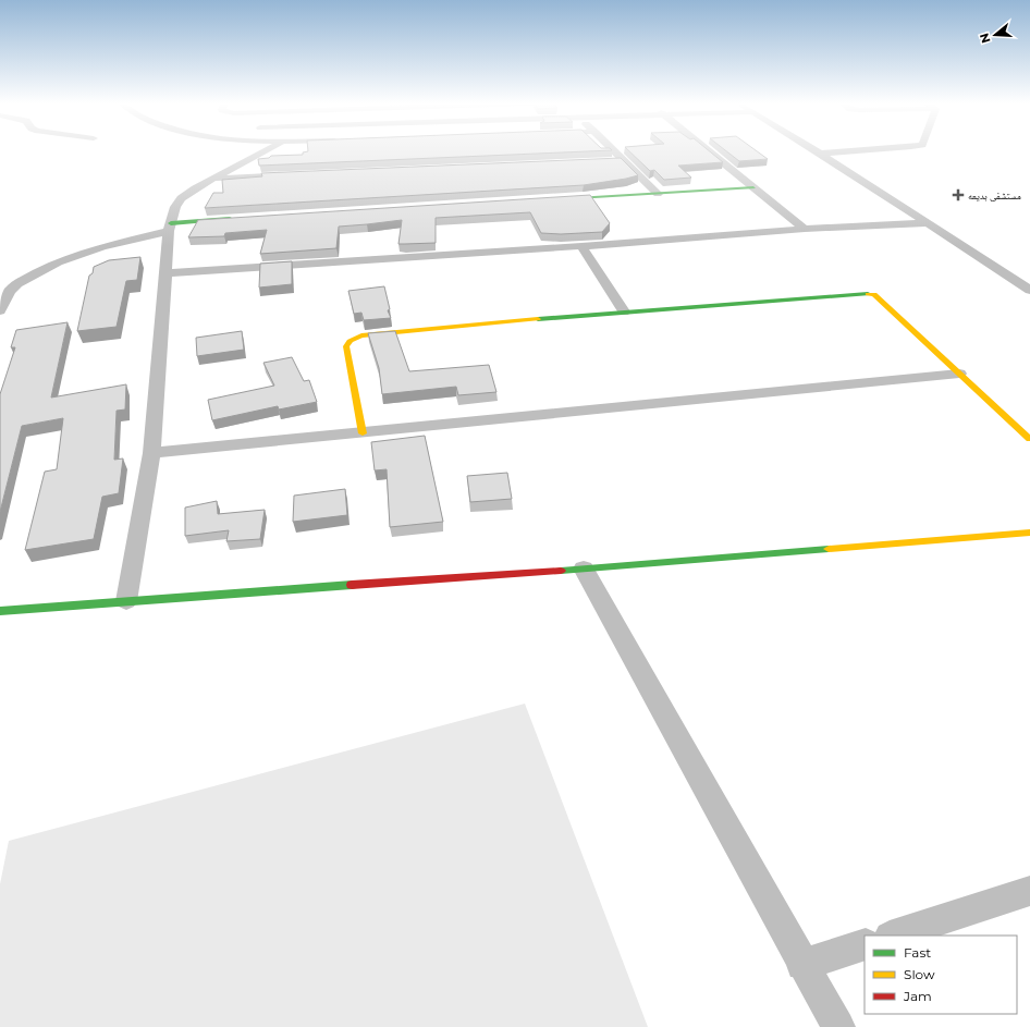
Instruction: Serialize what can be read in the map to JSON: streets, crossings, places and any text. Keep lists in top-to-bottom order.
{
  "places": {
    "health": ["مستشفى بديعه"]
  },
  "legend": ["Fast", "Slow", "Jam"],
  "north": "left"
}
